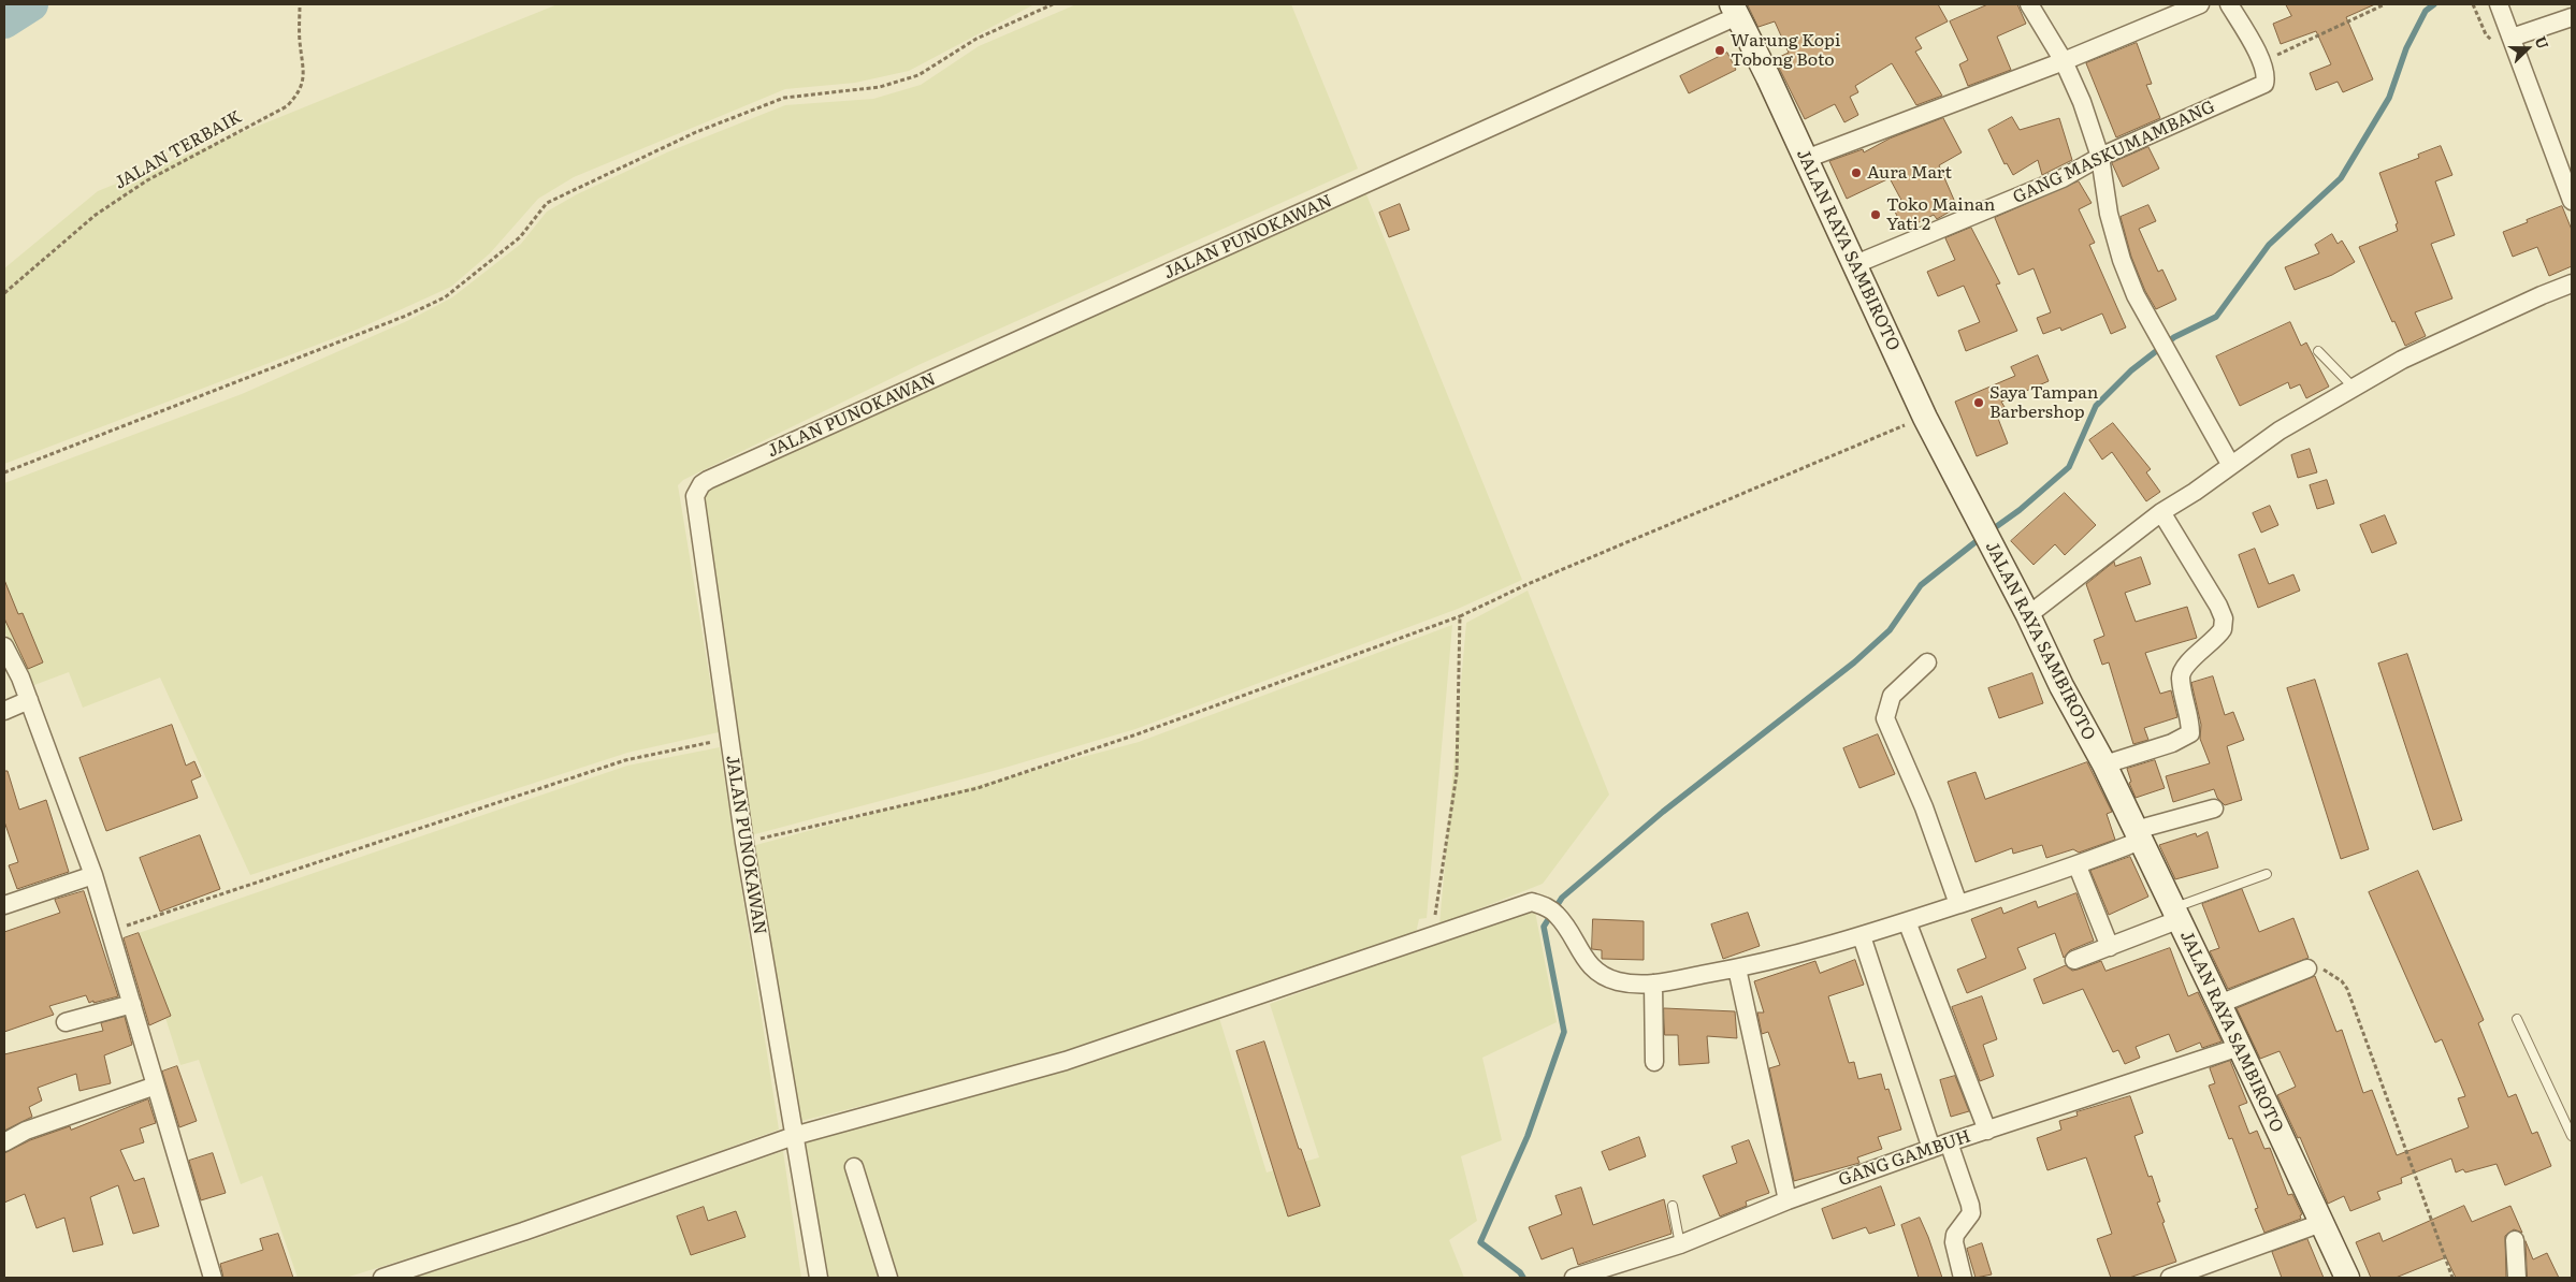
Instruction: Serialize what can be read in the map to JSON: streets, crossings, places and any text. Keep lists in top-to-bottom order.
{
  "streets": {
    "street": [
      "GANG MASKUMAMBANG",
      "JALAN PUNOKAWAN",
      "JALAN RAYA SAMBIROTO",
      "GANG GAMBUH"
    ],
    "path": ["JALAN TERBAIK"]
  },
  "crossings": [
    ["GANG MASKUMAMBANG", "JALAN RAYA SAMBIROTO"],
    ["JALAN PUNOKAWAN", "JALAN RAYA SAMBIROTO"],
    ["JALAN RAYA SAMBIROTO", "GANG GAMBUH"]
  ],
  "places": [
    "Warung Kopi Tobong Boto",
    "Aura Mart",
    "Toko Mainan Yati 2",
    "Saya Tampan Barbershop"
  ],
  "north": "right"
}
